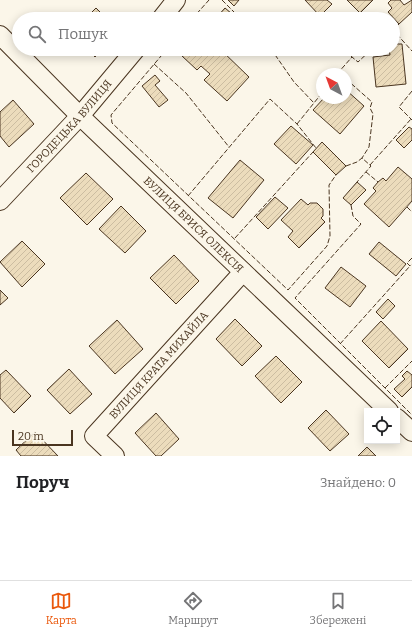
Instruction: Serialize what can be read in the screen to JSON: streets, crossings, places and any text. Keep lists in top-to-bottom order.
{
  "streets": {
    "street": ["ГОРОДЕЦЬКА ВУЛИЦЯ", "ВУЛИЦЯ БРИСЯ ОЛЕКСІЯ", "ВУЛИЦЯ КРАТА МИХАЙЛА"]
  },
  "crossings": [
    ["ГОРОДЕЦЬКА ВУЛИЦЯ", "ВУЛИЦЯ БРИСЯ ОЛЕКСІЯ"],
    ["ВУЛИЦЯ БРИСЯ ОЛЕКСІЯ", "ВУЛИЦЯ КРАТА МИХАЙЛА"]
  ],
  "scale_bar": "20 m",
  "north": "top left",
  "page": {
    "search": "Пошук",
    "scale": "20 m",
    "heading": ["Поруч", "Знайдено: 0"],
    "nav": ["Карта", "Маршрут", "Збережені"]
  }
}
